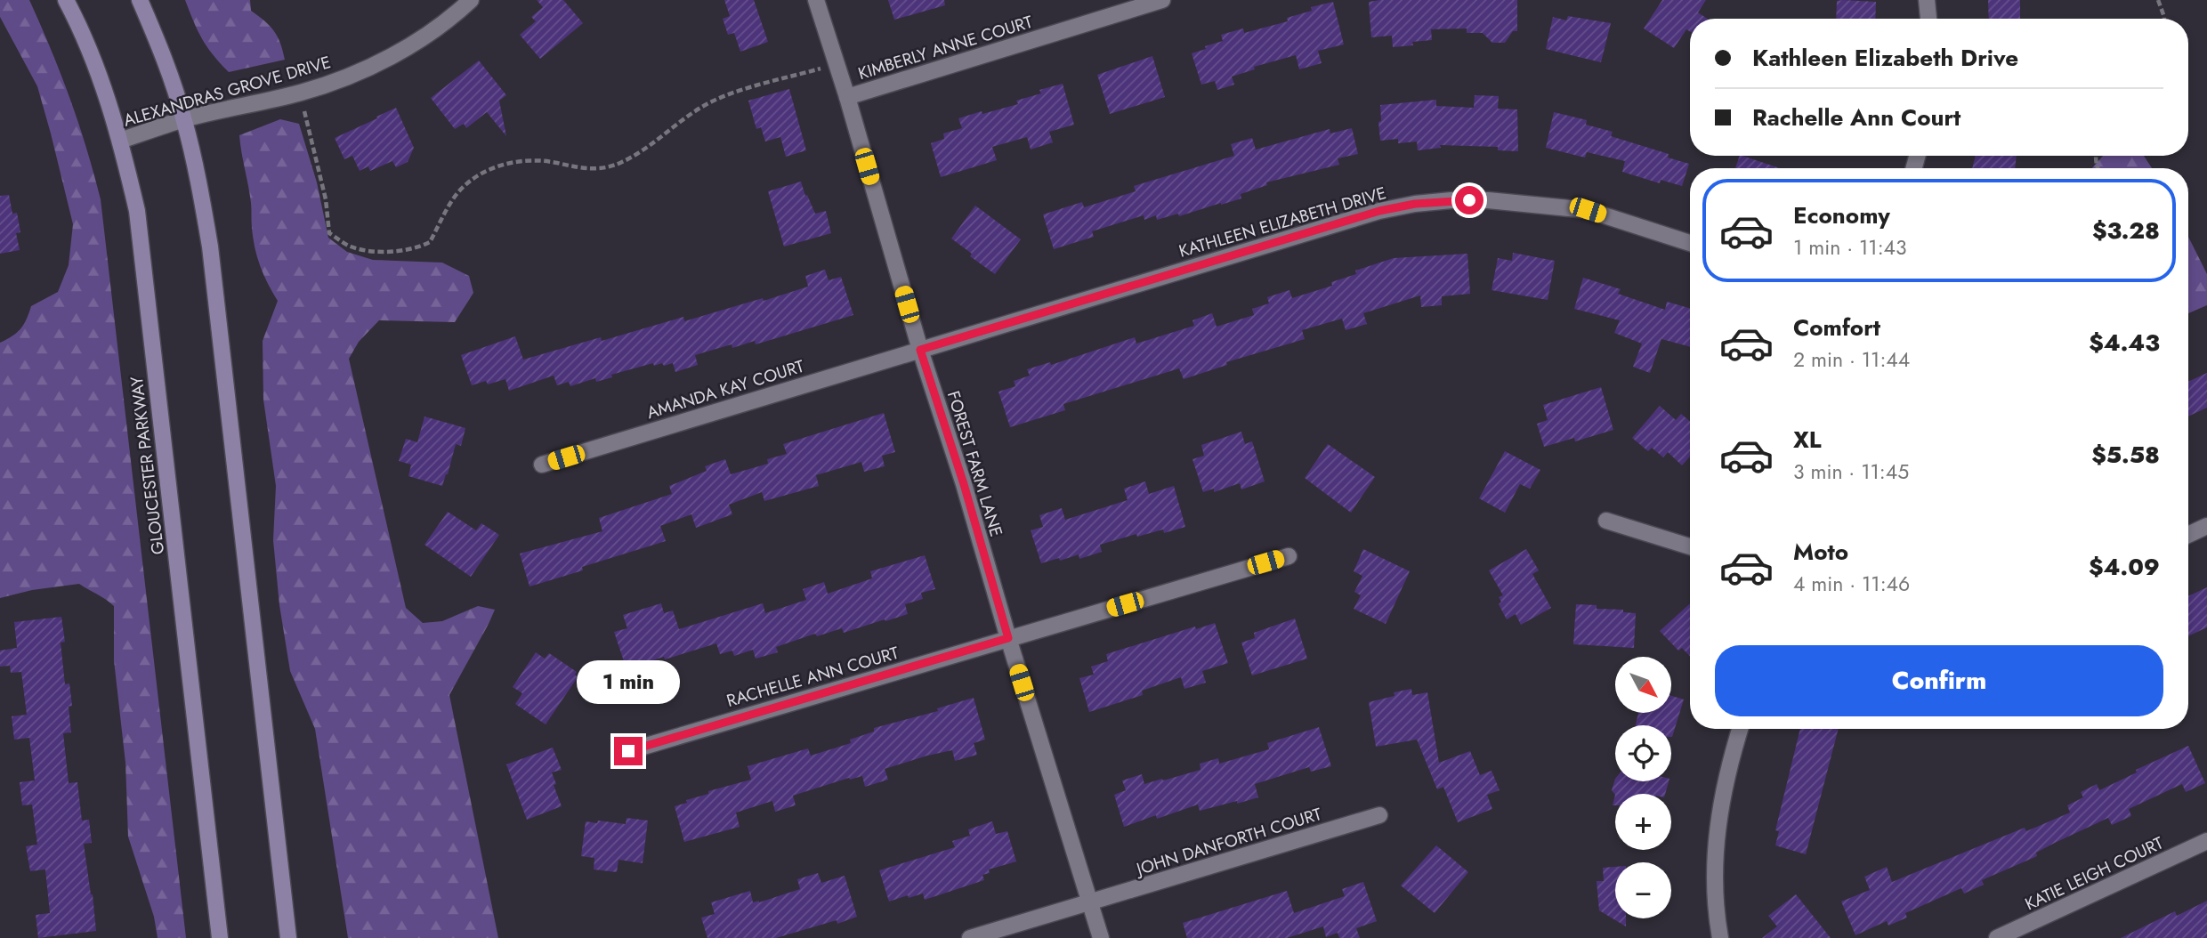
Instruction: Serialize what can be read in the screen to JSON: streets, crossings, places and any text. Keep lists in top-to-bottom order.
{
  "streets": {
    "main road": ["GLOUCESTER PARKWAY"],
    "street": [
      "KIMBERLY ANNE COURT",
      "ALEXANDRAS GROVE DRIVE",
      "KATHLEEN ELIZABETH DRIVE",
      "AMANDA KAY COURT",
      "FOREST FARM LANE",
      "RACHELLE ANN COURT",
      "JOHN DANFORTH COURT",
      "KATIE LEIGH COURT"
    ]
  },
  "crossings": [
    ["KIMBERLY ANNE COURT", "FOREST FARM LANE"],
    ["ALEXANDRAS GROVE DRIVE", "GLOUCESTER PARKWAY"],
    ["KATHLEEN ELIZABETH DRIVE", "AMANDA KAY COURT"],
    ["KATHLEEN ELIZABETH DRIVE", "FOREST FARM LANE"],
    ["AMANDA KAY COURT", "FOREST FARM LANE"],
    ["FOREST FARM LANE", "RACHELLE ANN COURT"],
    ["FOREST FARM LANE", "JOHN DANFORTH COURT"]
  ],
  "north": "bottom right",
  "page": {
    "banner": ["Kathleen Elizabeth Drive", "Rachelle Ann Court"],
    "list": [
      {
        "name": "Economy",
        "note": "1 min · 11:43",
        "value": "$3.28"
      },
      {
        "name": "Comfort",
        "note": "2 min · 11:44",
        "value": "$4.43"
      },
      {
        "name": "XL",
        "note": "3 min · 11:45",
        "value": "$5.58"
      },
      {
        "name": "Moto",
        "note": "4 min · 11:46",
        "value": "$4.09"
      }
    ],
    "buttons": "Confirm",
    "map_buttons": ["+", "−"],
    "bubble": "1 min"
  }
}
